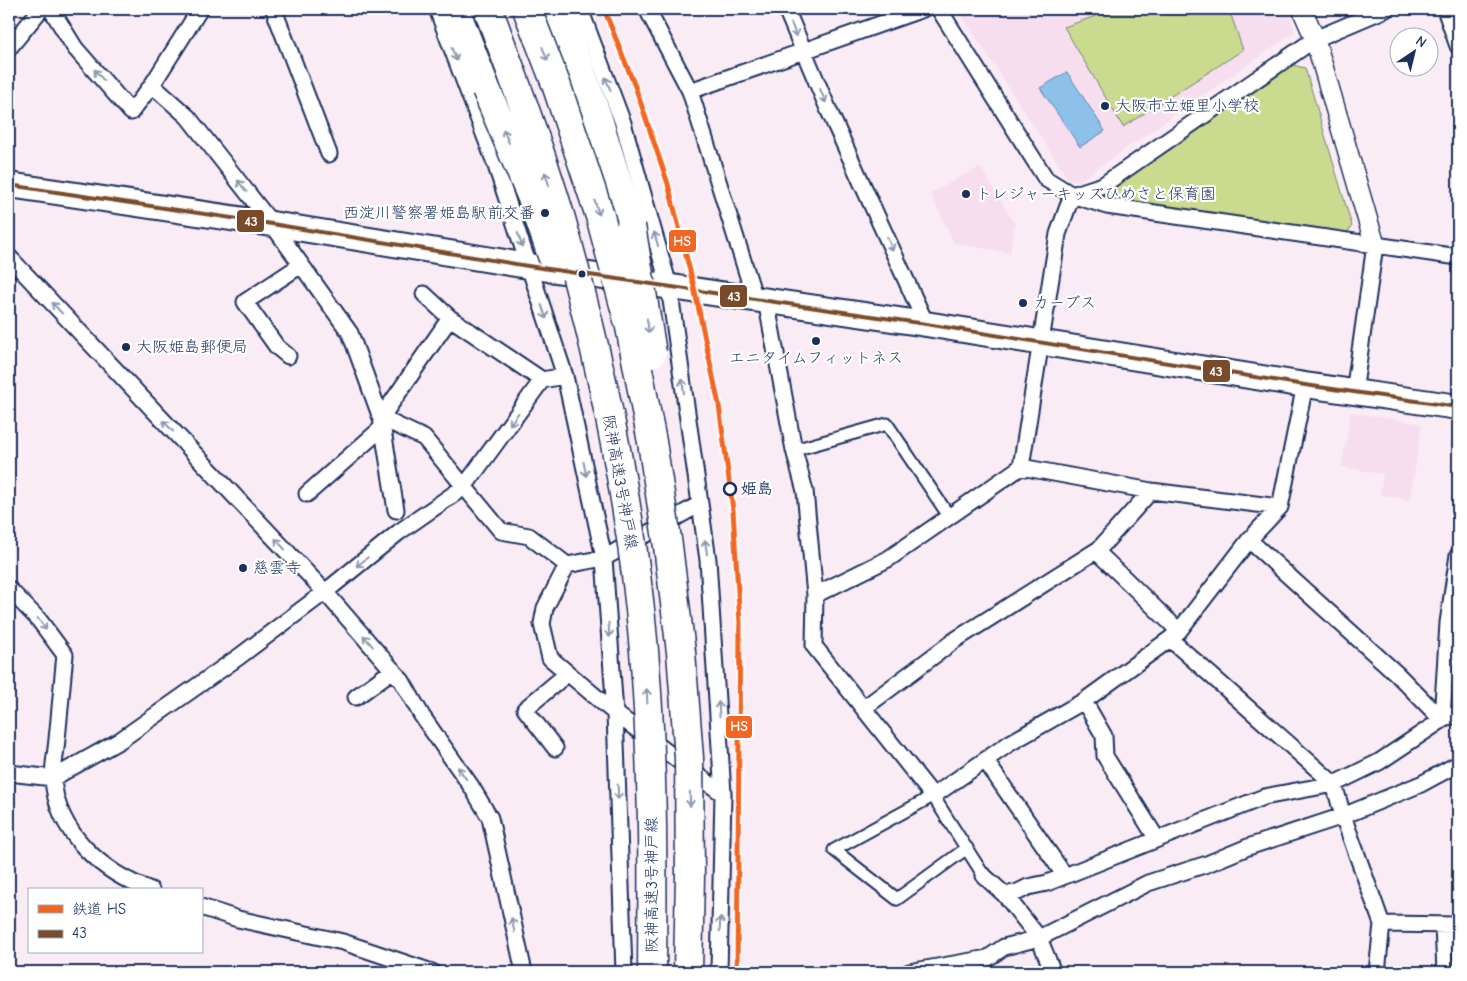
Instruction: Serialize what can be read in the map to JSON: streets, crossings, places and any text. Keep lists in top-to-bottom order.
{
  "streets": {
    "highway": ["阪神高速3号神戸線"]
  },
  "places": [
    "大阪市立姫里小学校",
    "トレジャーキッズひめさと保育園",
    "西淀川警察署姫島駅前交番",
    "カーブス",
    "エニタイムフィットネス",
    "大阪姫島郵便局",
    "姫島",
    "慈雲寺"
  ],
  "lines": ["rail line HS", "transit line 43"],
  "legend": ["鉄道 HS", "43"],
  "north": "top right"
}
